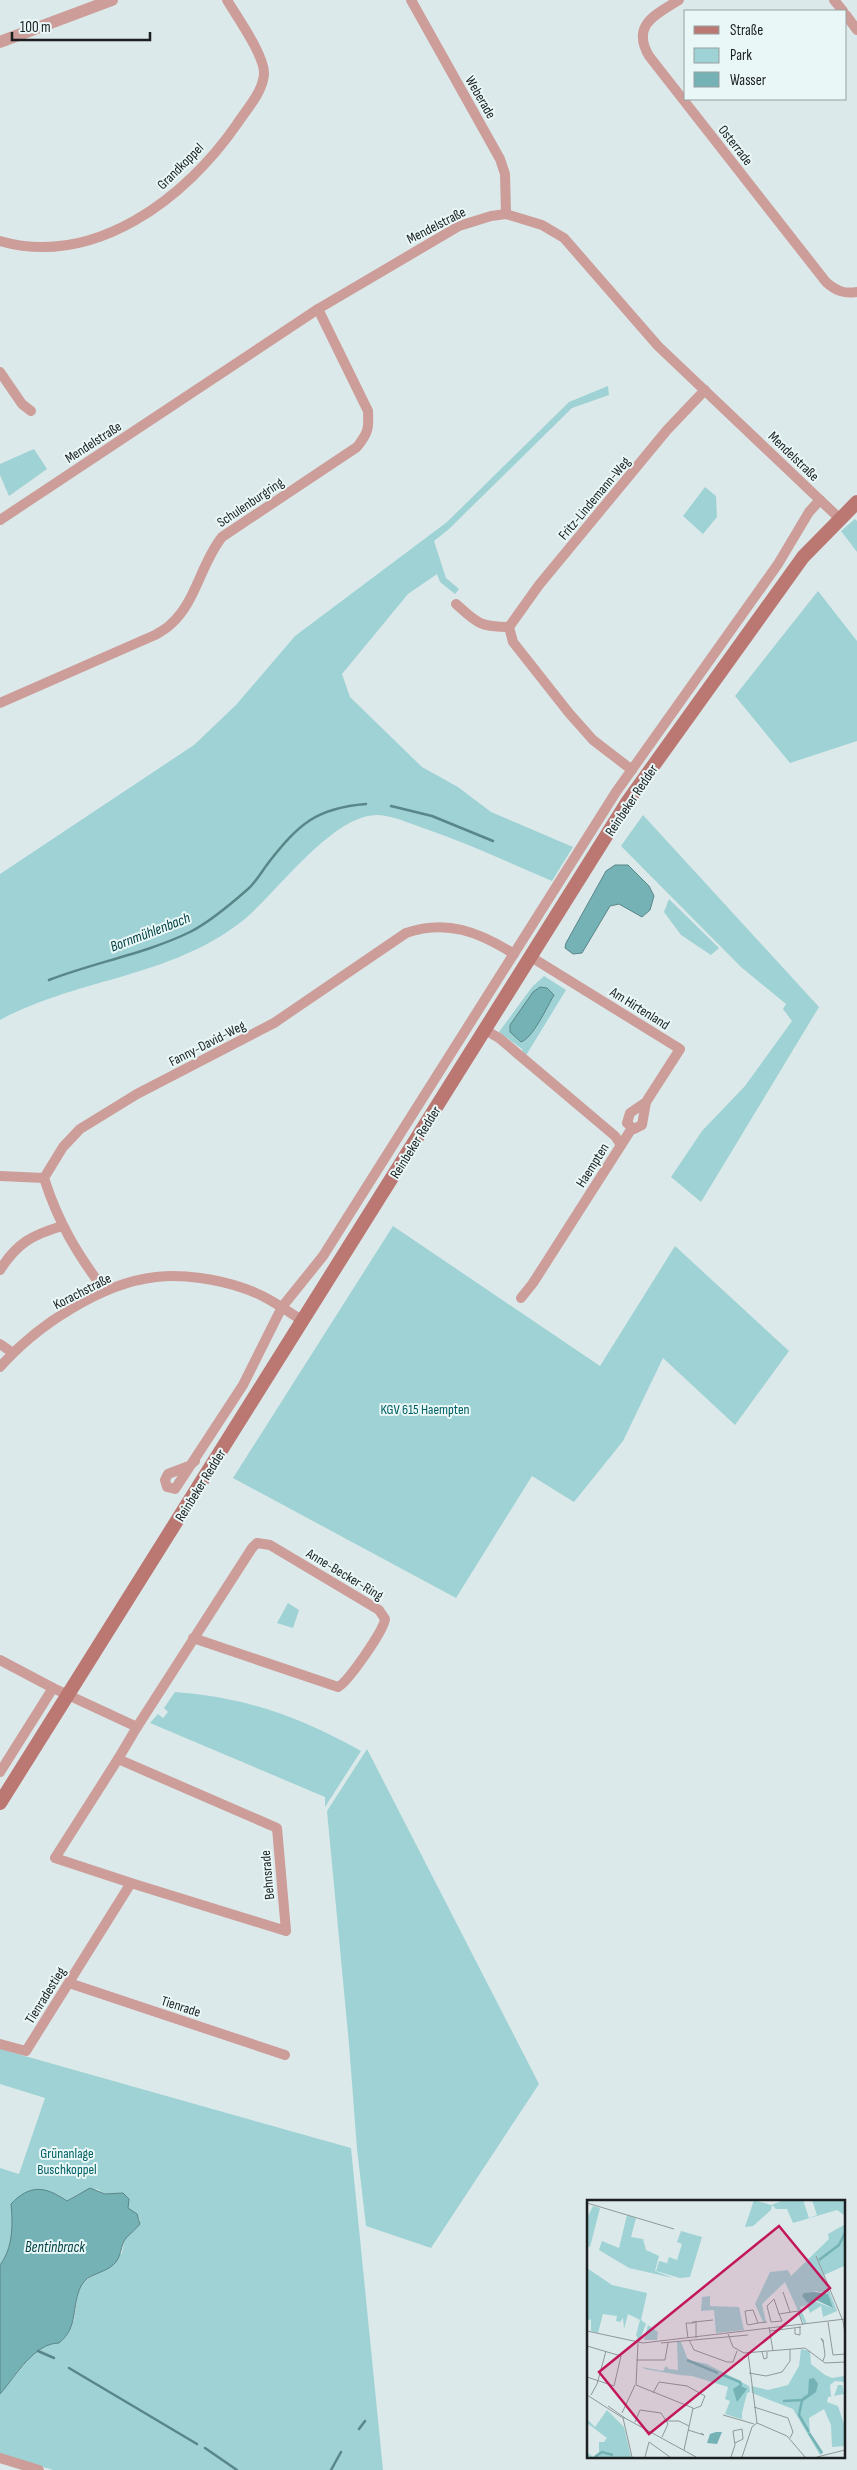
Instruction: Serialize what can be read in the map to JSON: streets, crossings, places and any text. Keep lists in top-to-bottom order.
{
  "streets": {
    "main road": ["Reinbeker Redder"],
    "street": [
      "Weberade",
      "Osterrade",
      "Grandkoppel",
      "Mendelstraße",
      "Fritz-Lindemann-Weg",
      "Schulenburgring",
      "Am Hirtenland",
      "Fanny-David-Weg",
      "Haempten",
      "Korachstraße",
      "Anne-Becker-Ring",
      "Behnsrade",
      "Tienradestieg",
      "Tienrade"
    ]
  },
  "crossings": [
    ["Weberade", "Mendelstraße"],
    ["Mendelstraße", "Fritz-Lindemann-Weg"],
    ["Mendelstraße", "Schulenburgring"],
    ["Mendelstraße", "Reinbeker Redder"],
    ["Reinbeker Redder", "Am Hirtenland"],
    ["Reinbeker Redder", "Fanny-David-Weg"],
    ["Reinbeker Redder", "Haempten"],
    ["Reinbeker Redder", "Korachstraße"],
    ["Am Hirtenland", "Haempten"],
    ["Anne-Becker-Ring", "Behnsrade"],
    ["Behnsrade", "Tienradestieg"],
    ["Tienradestieg", "Tienrade"]
  ],
  "water": ["Bornmühlenbach", "Bentinbrack"],
  "parks": ["KGV 615 Haempten", "Grünanlage Buschkoppel"],
  "legend": ["Straße", "Park", "Wasser"],
  "scale_bar": "100 m"
}
